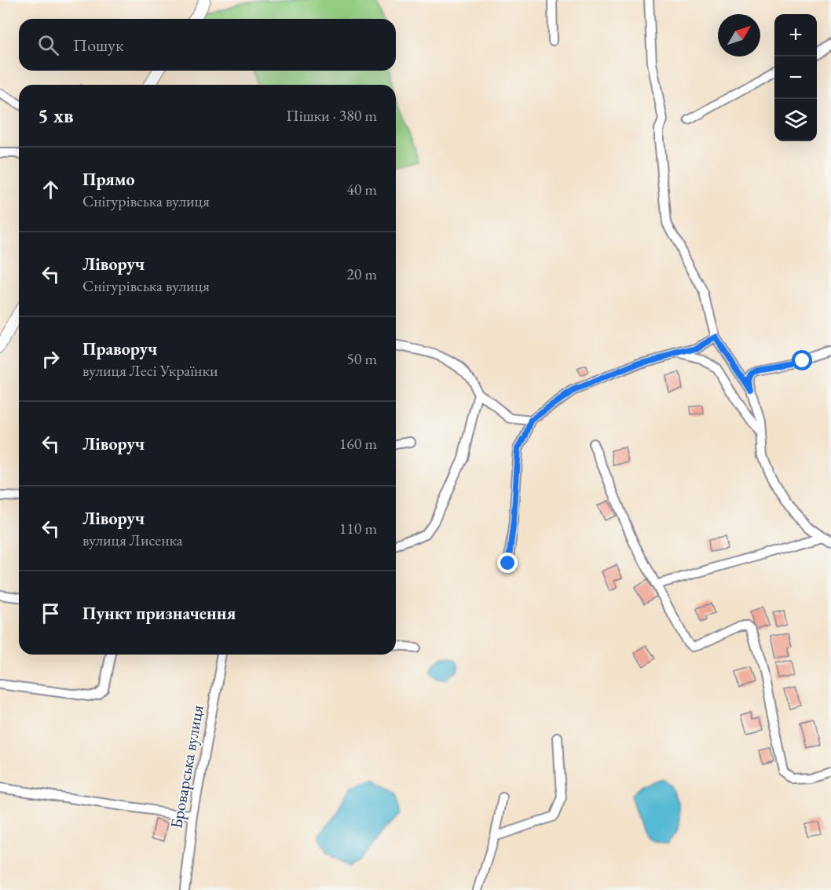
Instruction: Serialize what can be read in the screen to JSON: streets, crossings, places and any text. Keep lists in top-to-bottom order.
{
  "streets": {
    "street": ["Броварська вулиця"]
  },
  "north": "top right",
  "page": {
    "map_buttons": ["+", "−"],
    "search": "Пошук",
    "heading": ["5 хв", "Пішки · 380 m"],
    "list": [
      ["Прямо", "Снігурівська вулиця", "40 m"],
      ["Ліворуч", "Снігурівська вулиця", "20 m"],
      ["Праворуч", "вулиця Лесі Українки", "50 m"],
      ["Ліворуч", "160 m"],
      ["Ліворуч", "вулиця Лисенка", "110 m"],
      "Пункт призначення"
    ]
  }
}
